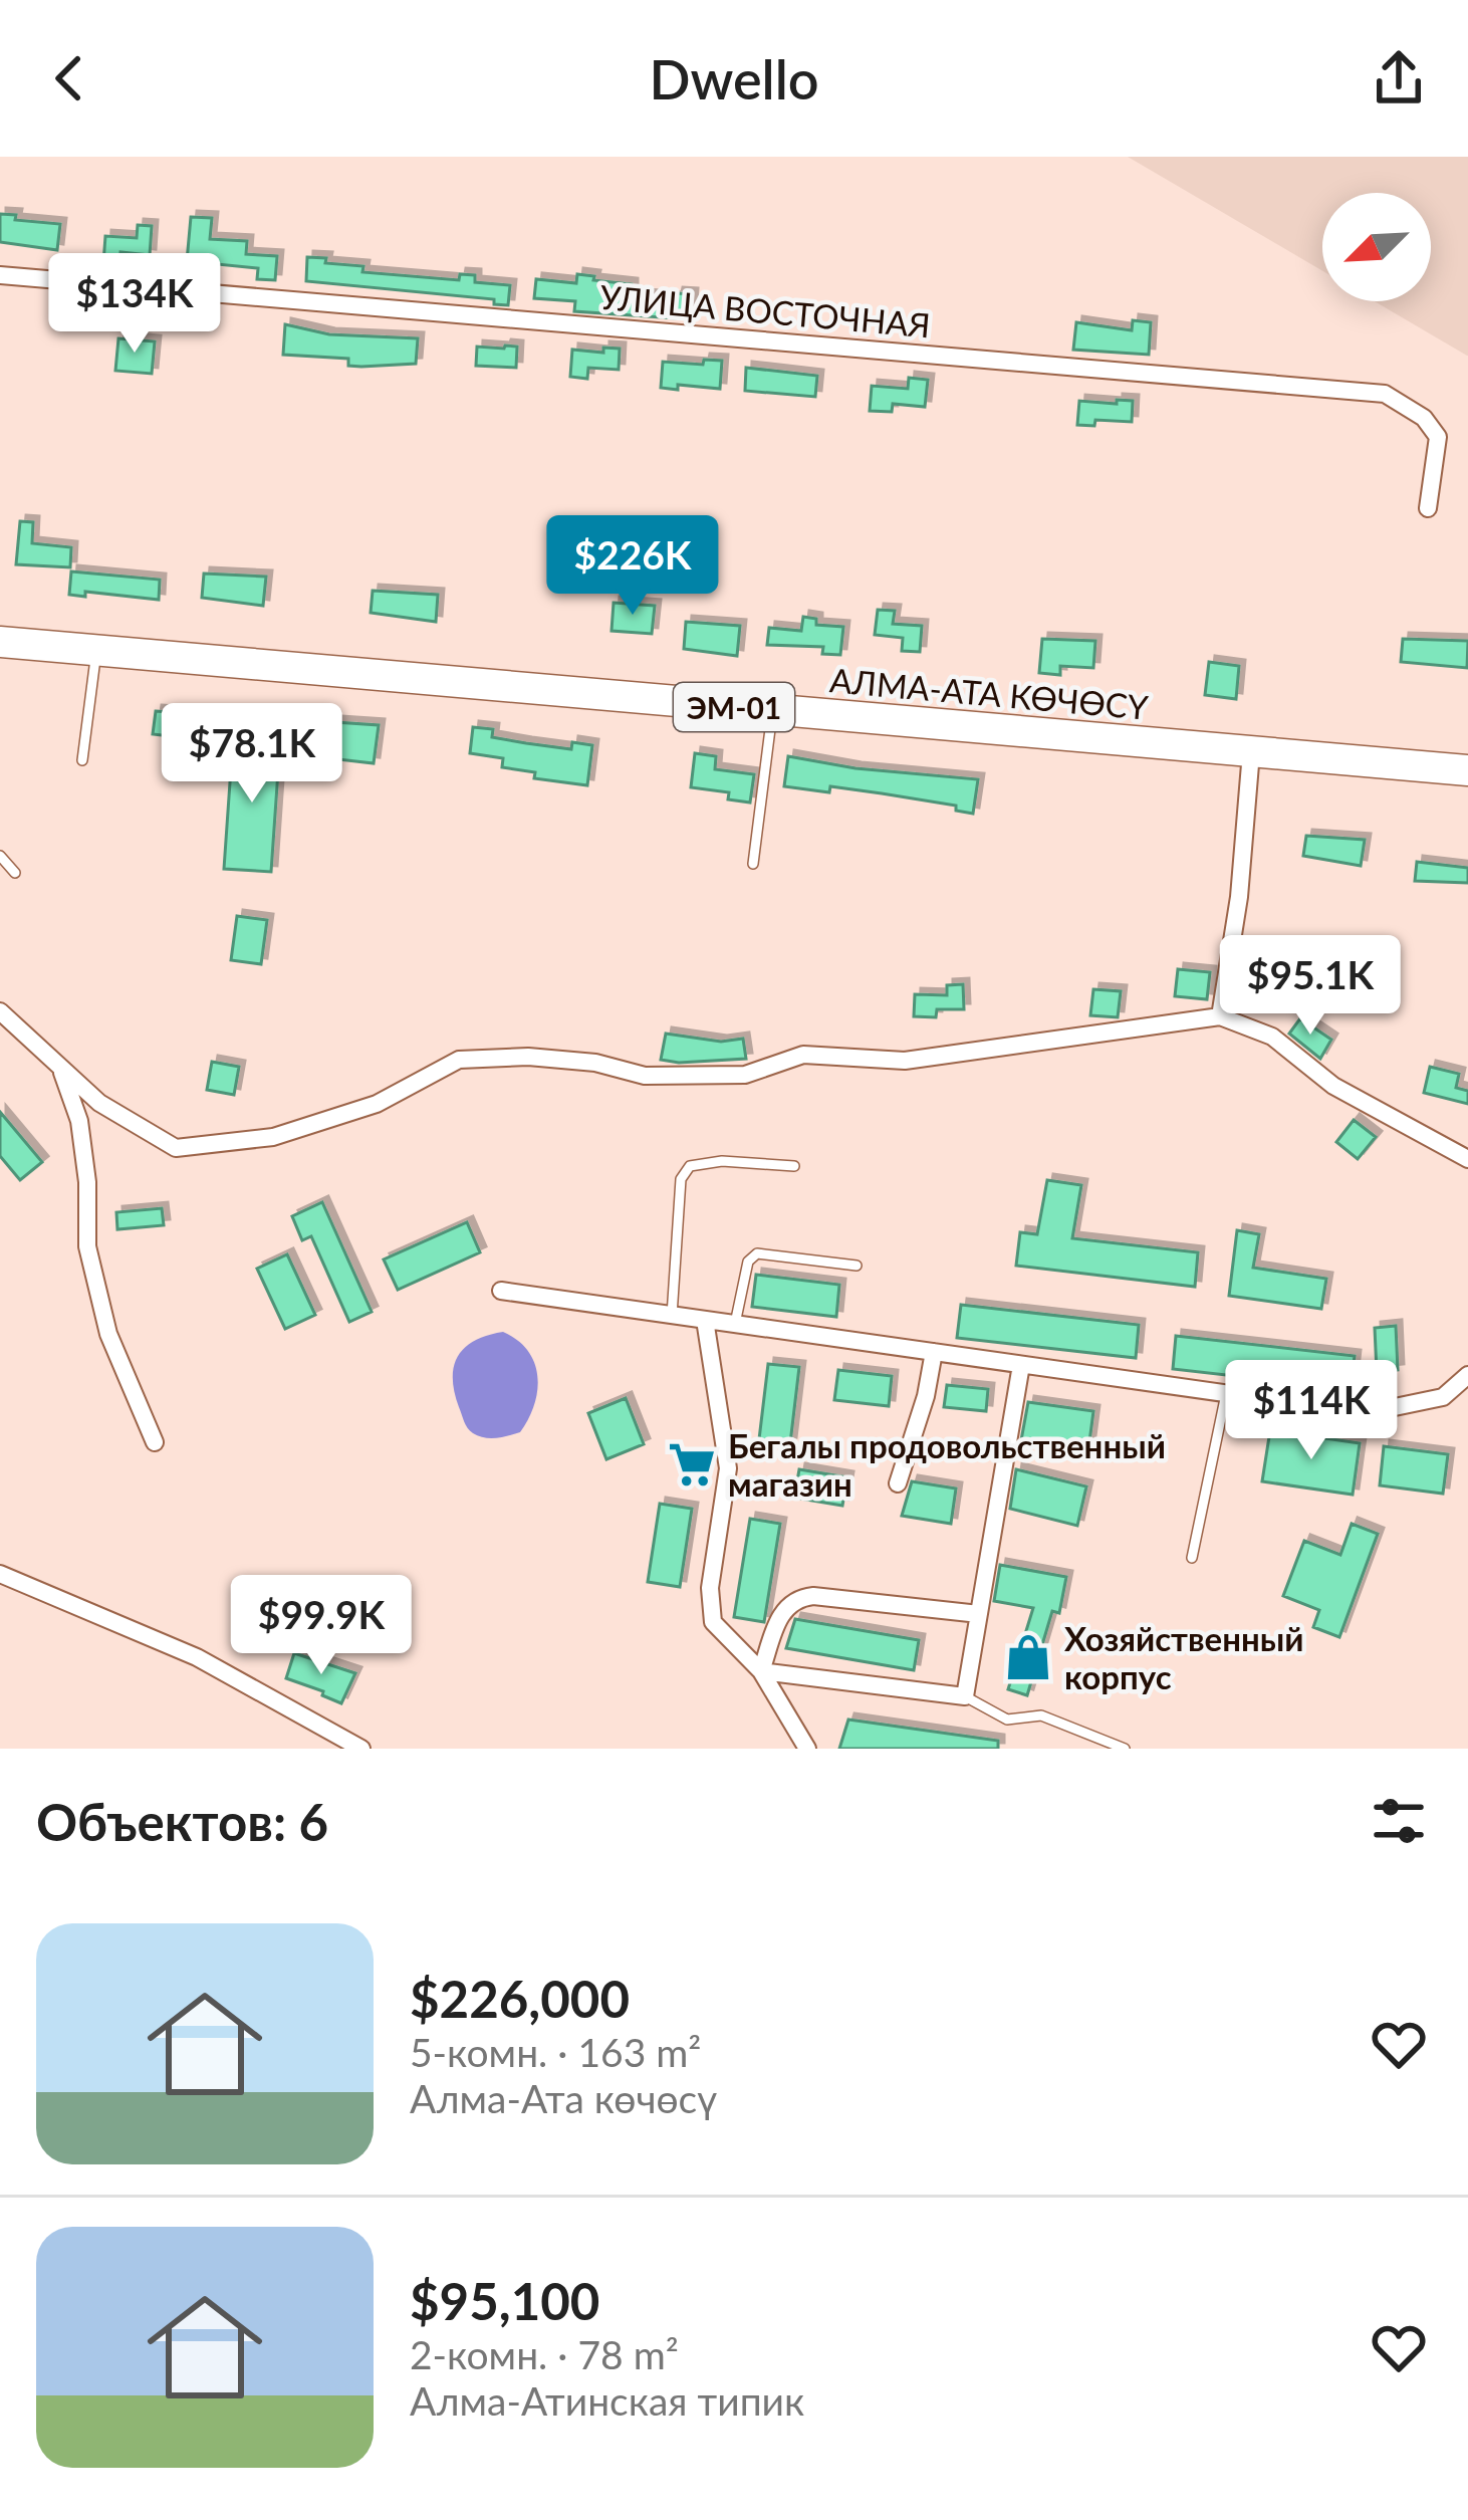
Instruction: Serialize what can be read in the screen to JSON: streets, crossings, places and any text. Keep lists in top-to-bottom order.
{
  "streets": {
    "highway": ["АЛМА-АТА КӨЧӨСҮ", "ЭМ-01"],
    "street": ["УЛИЦА ВОСТОЧНАЯ"]
  },
  "places": {
    "supermarket": ["Бегалы продовольственный магазин"],
    "shop": ["Хозяйственный корпус"]
  },
  "north": "bottom left",
  "page": {
    "header": "Dwello",
    "price": [
      "$134K",
      "$226K",
      "$78.1K",
      "$95.1K",
      "$114K",
      "$99.9K"
    ],
    "heading": "Объектов: 6",
    "list": [
      {
        "name": "$226,000",
        "note": "5-комн. · 163 m² · Алма-Ата көчөсү"
      },
      {
        "name": "$95,100",
        "note": "2-комн. · 78 m² · Алма-Атинская типик"
      }
    ]
  }
}
